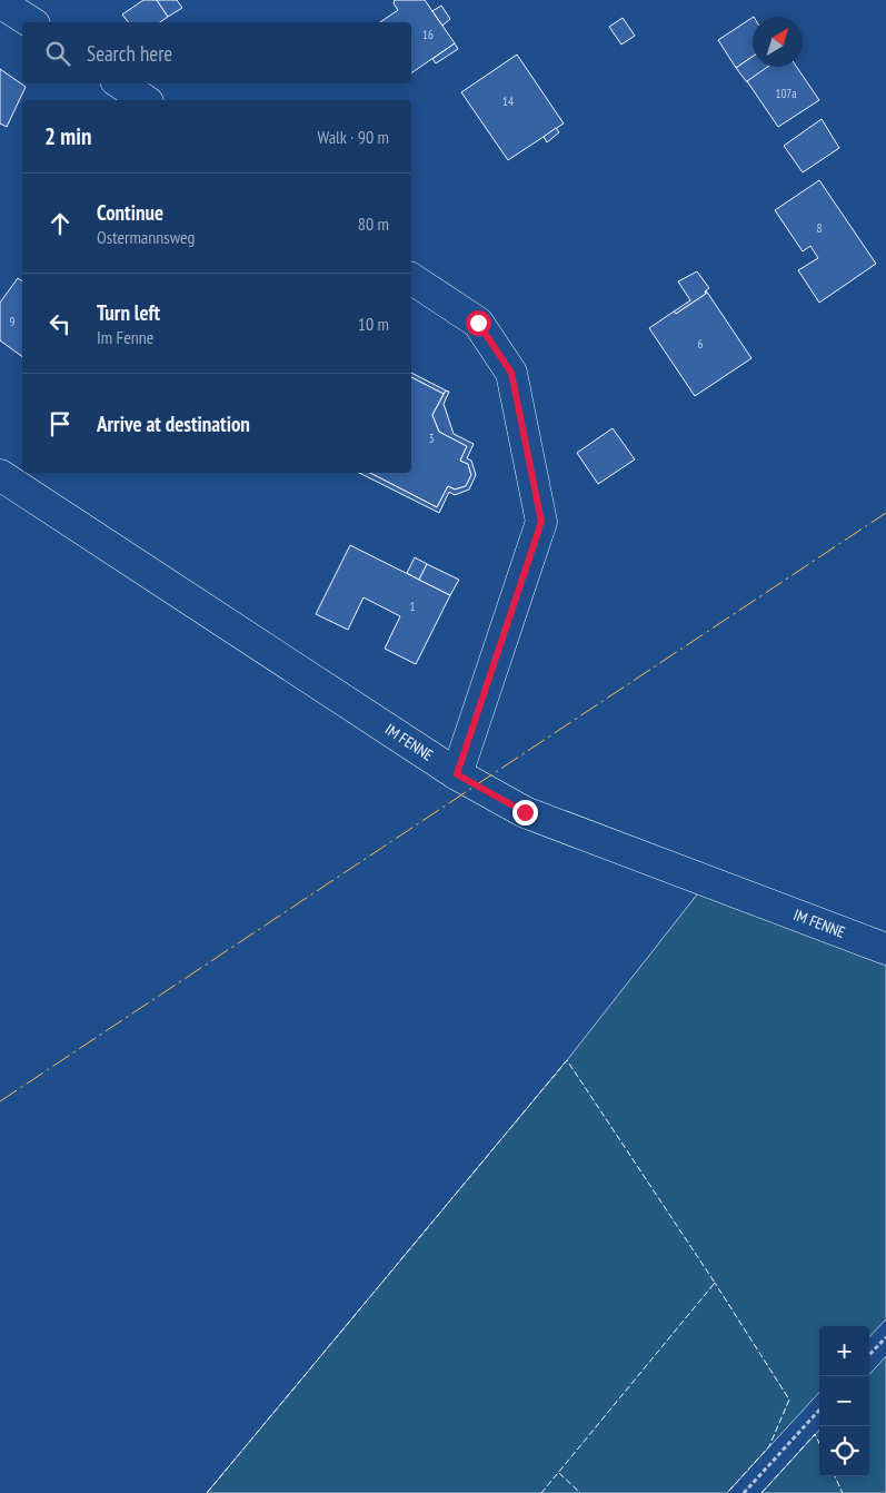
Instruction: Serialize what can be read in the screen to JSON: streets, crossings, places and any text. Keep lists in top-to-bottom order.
{
  "streets": {
    "street": ["IM FENNE"]
  },
  "house_numbers": [
    "16",
    "107a",
    "14",
    "8",
    "9",
    "6",
    "3",
    "1"
  ],
  "north": "top right",
  "page": {
    "search": "Search here",
    "heading": ["2 min", "Walk · 90 m"],
    "list": [
      ["Continue", "Ostermannsweg", "80 m"],
      ["Turn left", "Im Fenne", "10 m"],
      "Arrive at destination"
    ],
    "map_buttons": ["+", "−"]
  }
}
